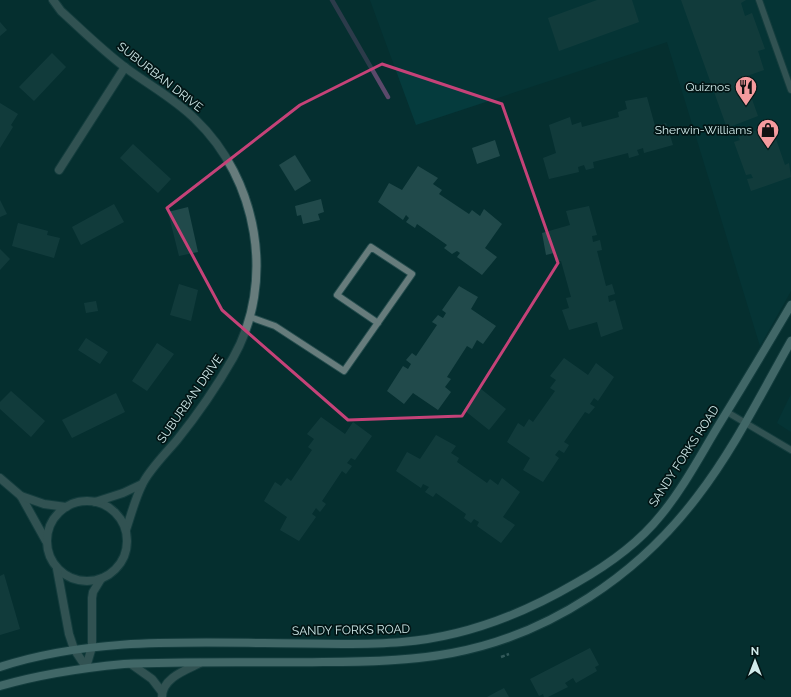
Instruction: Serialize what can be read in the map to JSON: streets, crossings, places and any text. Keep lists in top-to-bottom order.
{
  "streets": {
    "street": ["SUBURBAN DRIVE", "SANDY FORKS ROAD"]
  },
  "crossings": [
    ["SUBURBAN DRIVE", "SANDY FORKS ROAD"]
  ],
  "places": {
    "restaurant": ["Quiznos"],
    "shop": ["Sherwin-Williams"]
  },
  "north": "top"
}
